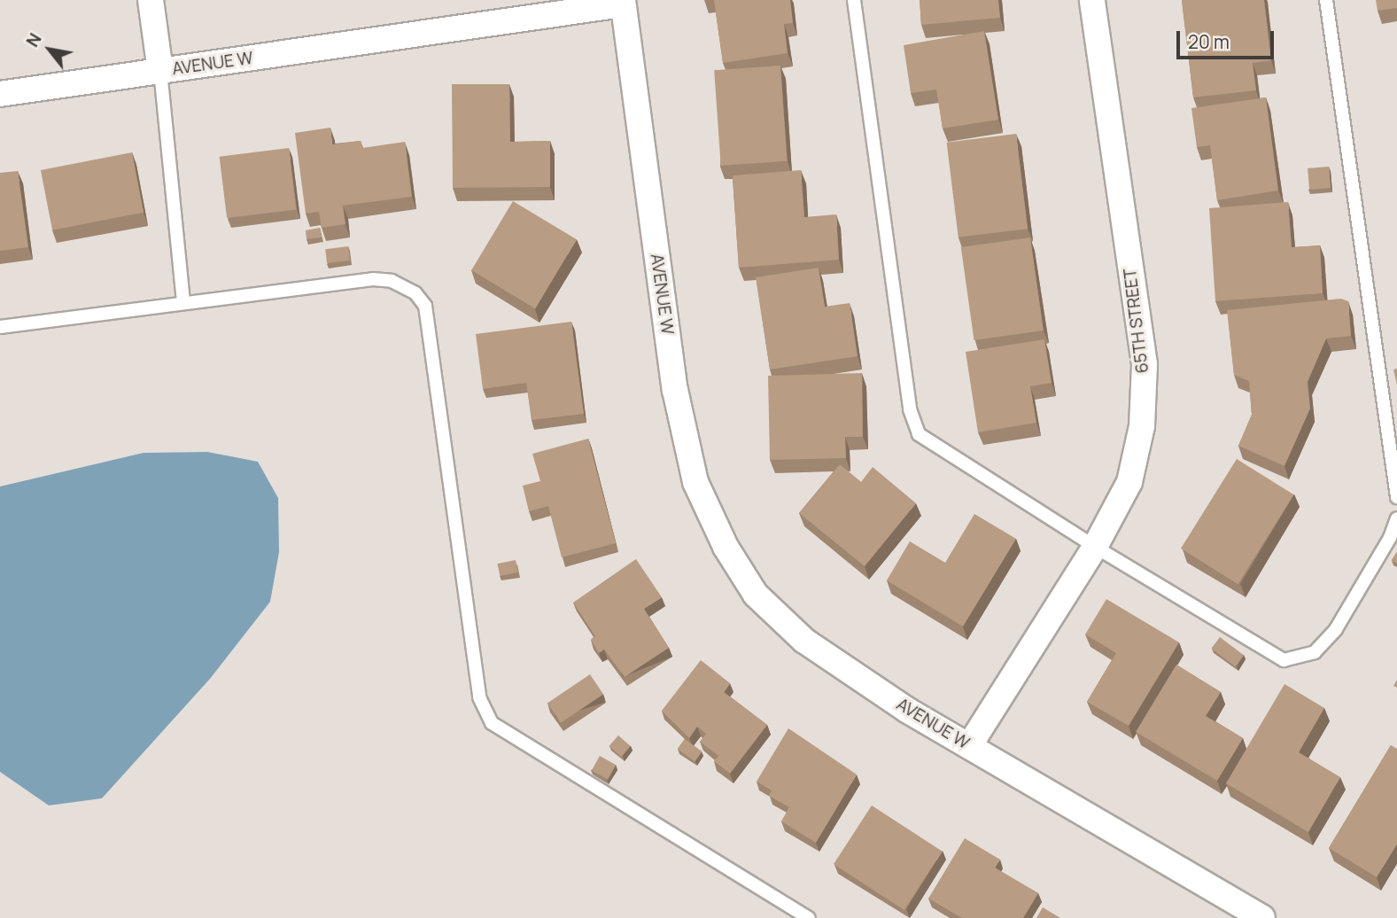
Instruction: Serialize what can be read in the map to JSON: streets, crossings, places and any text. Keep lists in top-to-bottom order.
{
  "streets": {
    "street": ["AVENUE W", "65TH STREET"]
  },
  "crossings": [
    ["AVENUE W", "65TH STREET"]
  ],
  "scale_bar": "20 m",
  "north": "top left"
}
